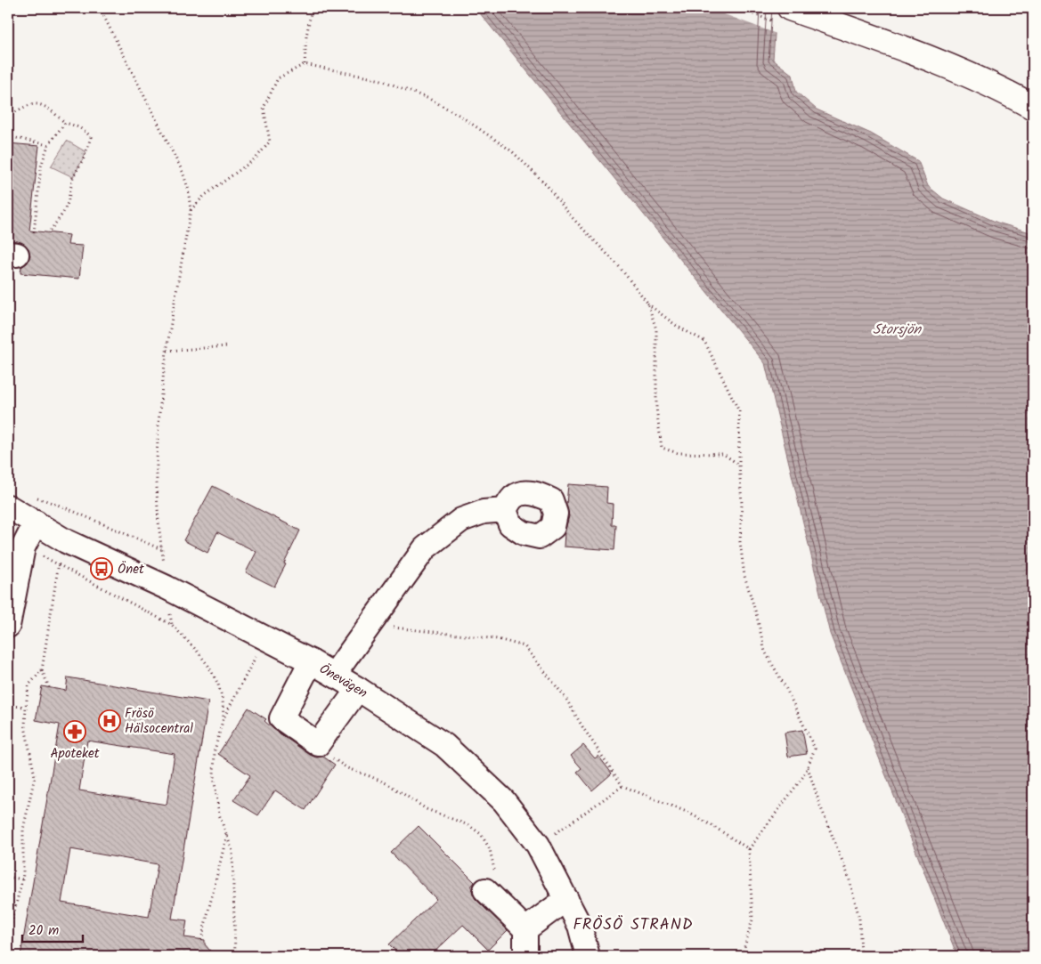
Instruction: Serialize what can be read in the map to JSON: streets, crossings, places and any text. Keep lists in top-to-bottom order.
{
  "streets": {
    "street": ["Önevägen"]
  },
  "districts": ["FRÖSÖ STRAND"],
  "water": ["Storsjön"],
  "places": {
    "bus stop": ["Önet"],
    "hospital": ["Frösö Hälsocentral"],
    "pharmacy": ["Apoteket"]
  },
  "scale_bar": "20 m"
}
